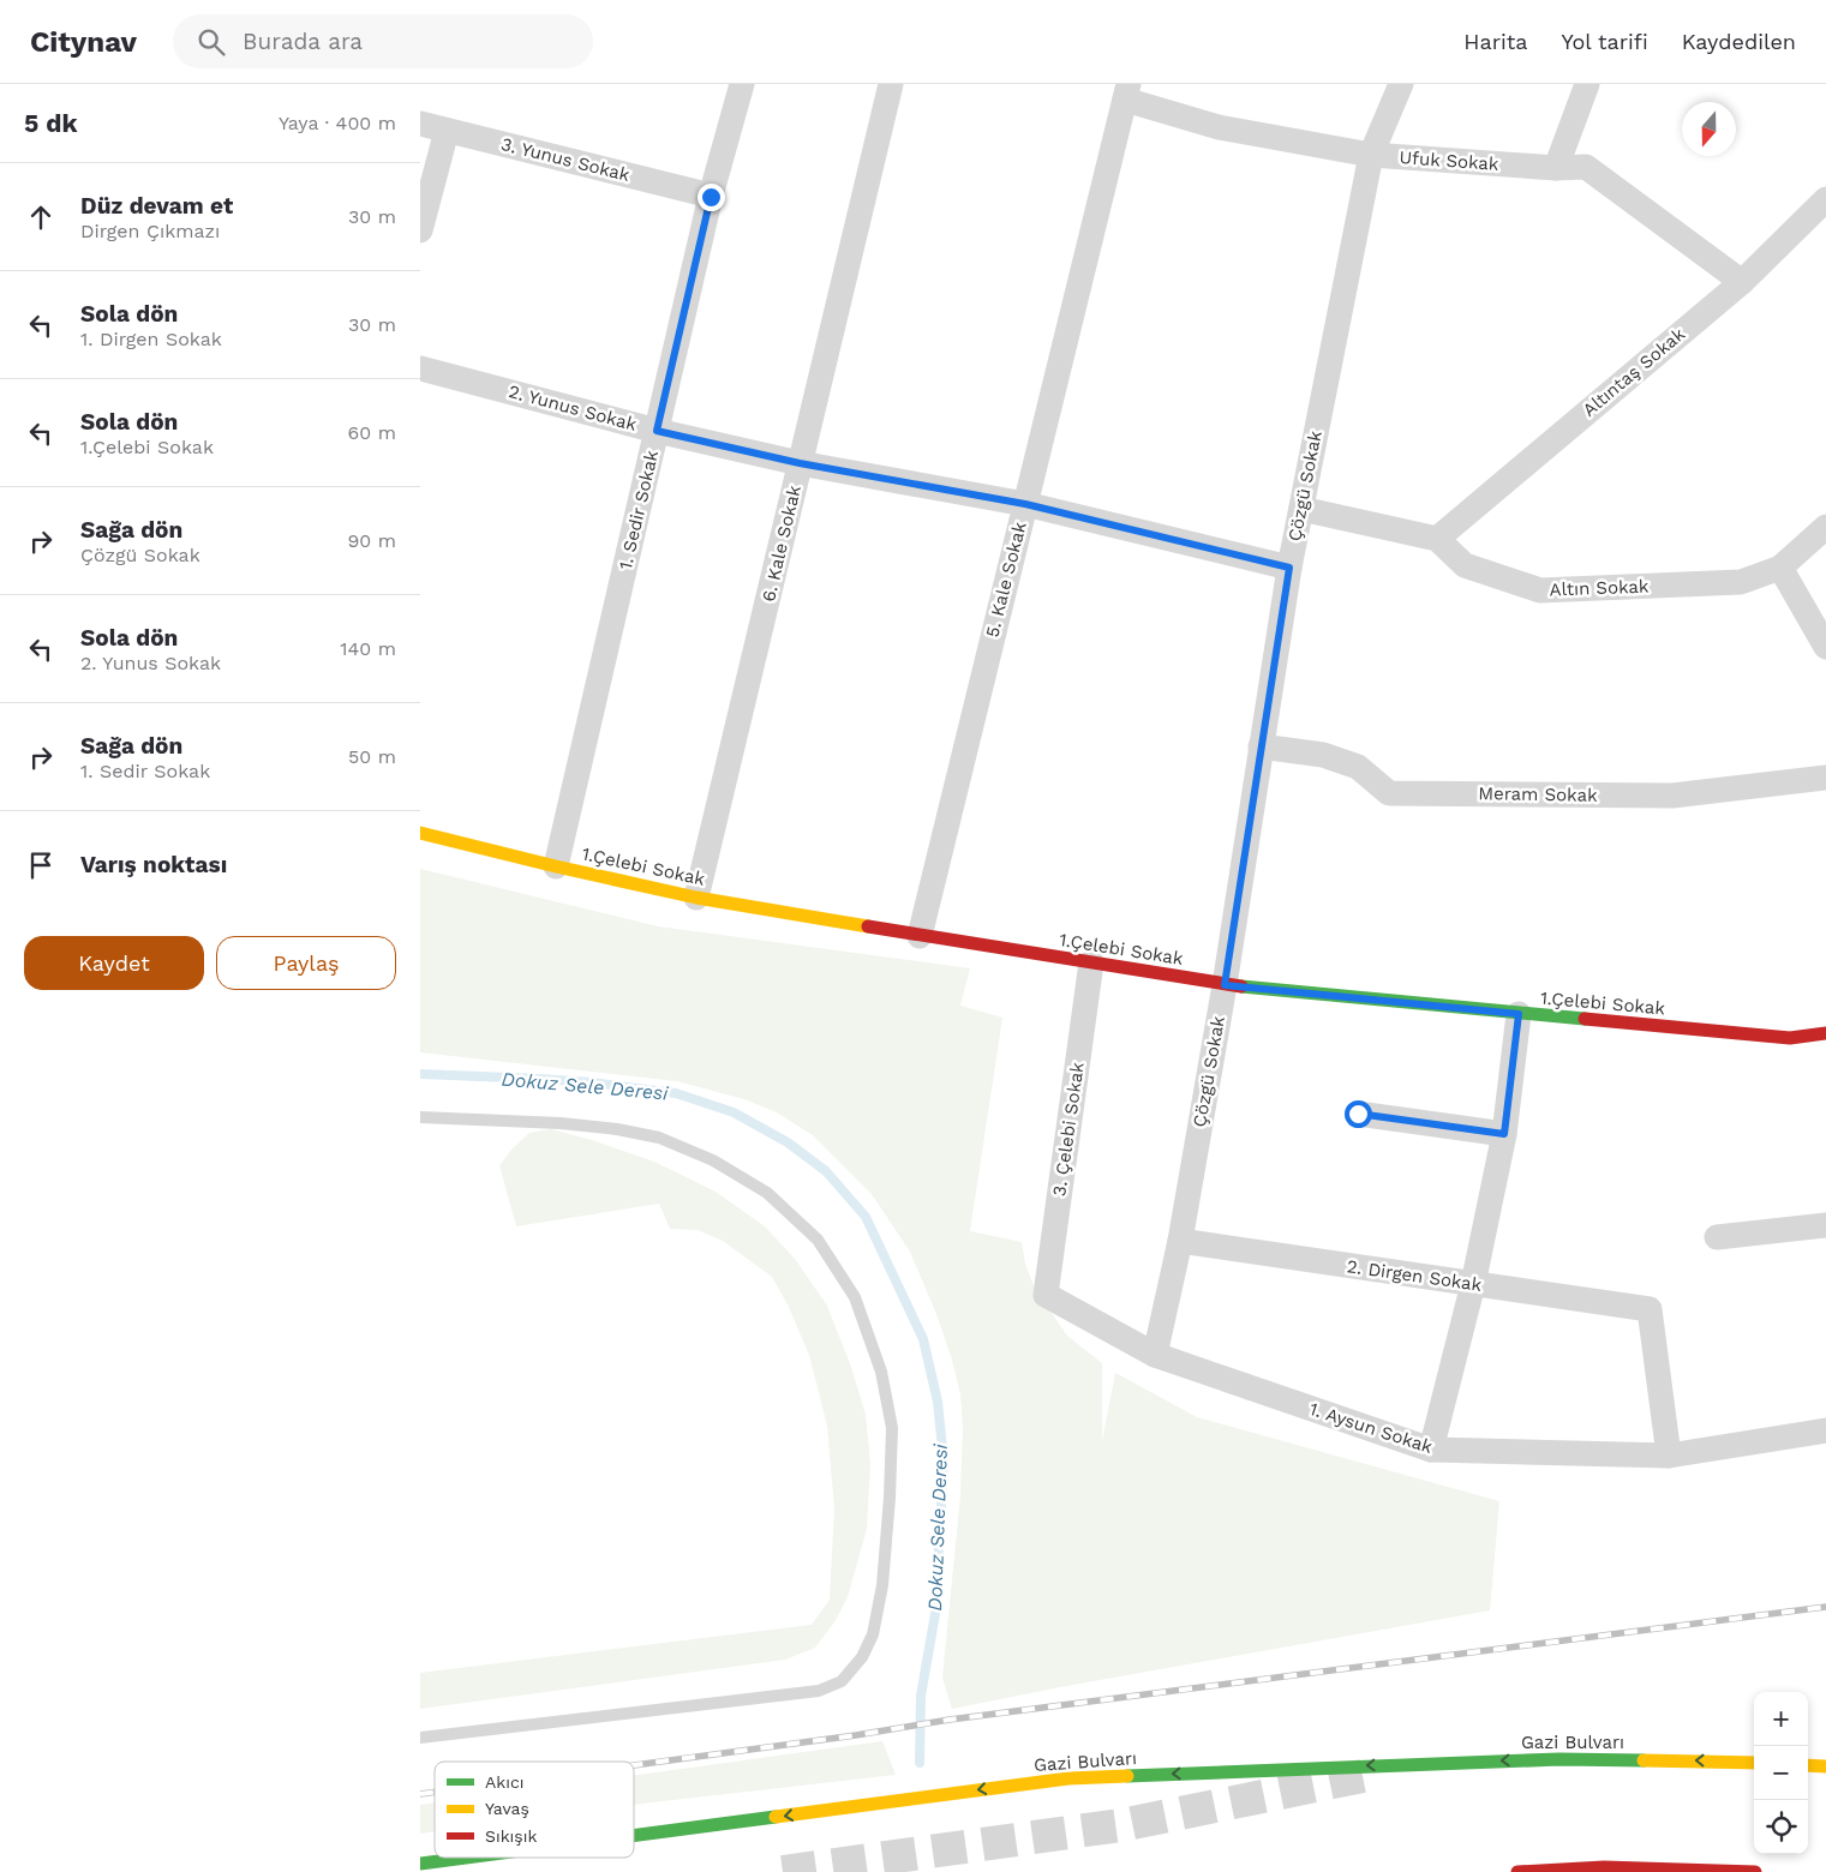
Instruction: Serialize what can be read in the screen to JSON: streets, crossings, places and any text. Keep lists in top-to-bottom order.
{
  "streets": {
    "main road": ["1.Çelebi Sokak", "Gazi Bulvarı"],
    "street": [
      "3. Yunus Sokak",
      "Ufuk Sokak",
      "Altıntaş Sokak",
      "2. Yunus Sokak",
      "Çözgü Sokak",
      "1. Sedir Sokak",
      "6. Kale Sokak",
      "5. Kale Sokak",
      "Altın Sokak",
      "Meram Sokak",
      "3. Çelebi Sokak",
      "2. Dirgen Sokak",
      "1. Aysun Sokak"
    ]
  },
  "crossings": [
    ["3. Yunus Sokak", "1. Sedir Sokak"],
    ["Ufuk Sokak", "Altıntaş Sokak"],
    ["Ufuk Sokak", "Çözgü Sokak"],
    ["Ufuk Sokak", "5. Kale Sokak"],
    ["Altıntaş Sokak", "Altın Sokak"],
    ["2. Yunus Sokak", "Çözgü Sokak"],
    ["2. Yunus Sokak", "1. Sedir Sokak"],
    ["2. Yunus Sokak", "6. Kale Sokak"],
    ["2. Yunus Sokak", "5. Kale Sokak"],
    ["Çözgü Sokak", "Meram Sokak"],
    ["Çözgü Sokak", "1.Çelebi Sokak"],
    ["Çözgü Sokak", "2. Dirgen Sokak"],
    ["Çözgü Sokak", "1. Aysun Sokak"],
    ["1. Sedir Sokak", "1.Çelebi Sokak"],
    ["6. Kale Sokak", "1.Çelebi Sokak"],
    ["5. Kale Sokak", "1.Çelebi Sokak"],
    ["1.Çelebi Sokak", "3. Çelebi Sokak"],
    ["3. Çelebi Sokak", "1. Aysun Sokak"],
    ["2. Dirgen Sokak", "1. Aysun Sokak"]
  ],
  "one_way": ["Gazi Bulvarı"],
  "water": ["Dokuz Sele Deresi"],
  "legend": ["Akıcı", "Yavaş", "Sıkışık"],
  "north": "bottom",
  "page": {
    "header": "Citynav",
    "search": "Burada ara",
    "nav": ["Harita", "Yol tarifi", "Kaydedilen"],
    "heading": ["5 dk", "Yaya · 400 m"],
    "list": [
      ["Düz devam et", "Dirgen Çıkmazı", "30 m"],
      ["Sola dön", "1. Dirgen Sokak", "30 m"],
      ["Sola dön", "1.Çelebi Sokak", "60 m"],
      ["Sağa dön", "Çözgü Sokak", "90 m"],
      ["Sola dön", "2. Yunus Sokak", "140 m"],
      ["Sağa dön", "1. Sedir Sokak", "50 m"],
      "Varış noktası"
    ],
    "buttons": ["Kaydet", "Paylaş"],
    "map_buttons": ["+", "−"]
  }
}
